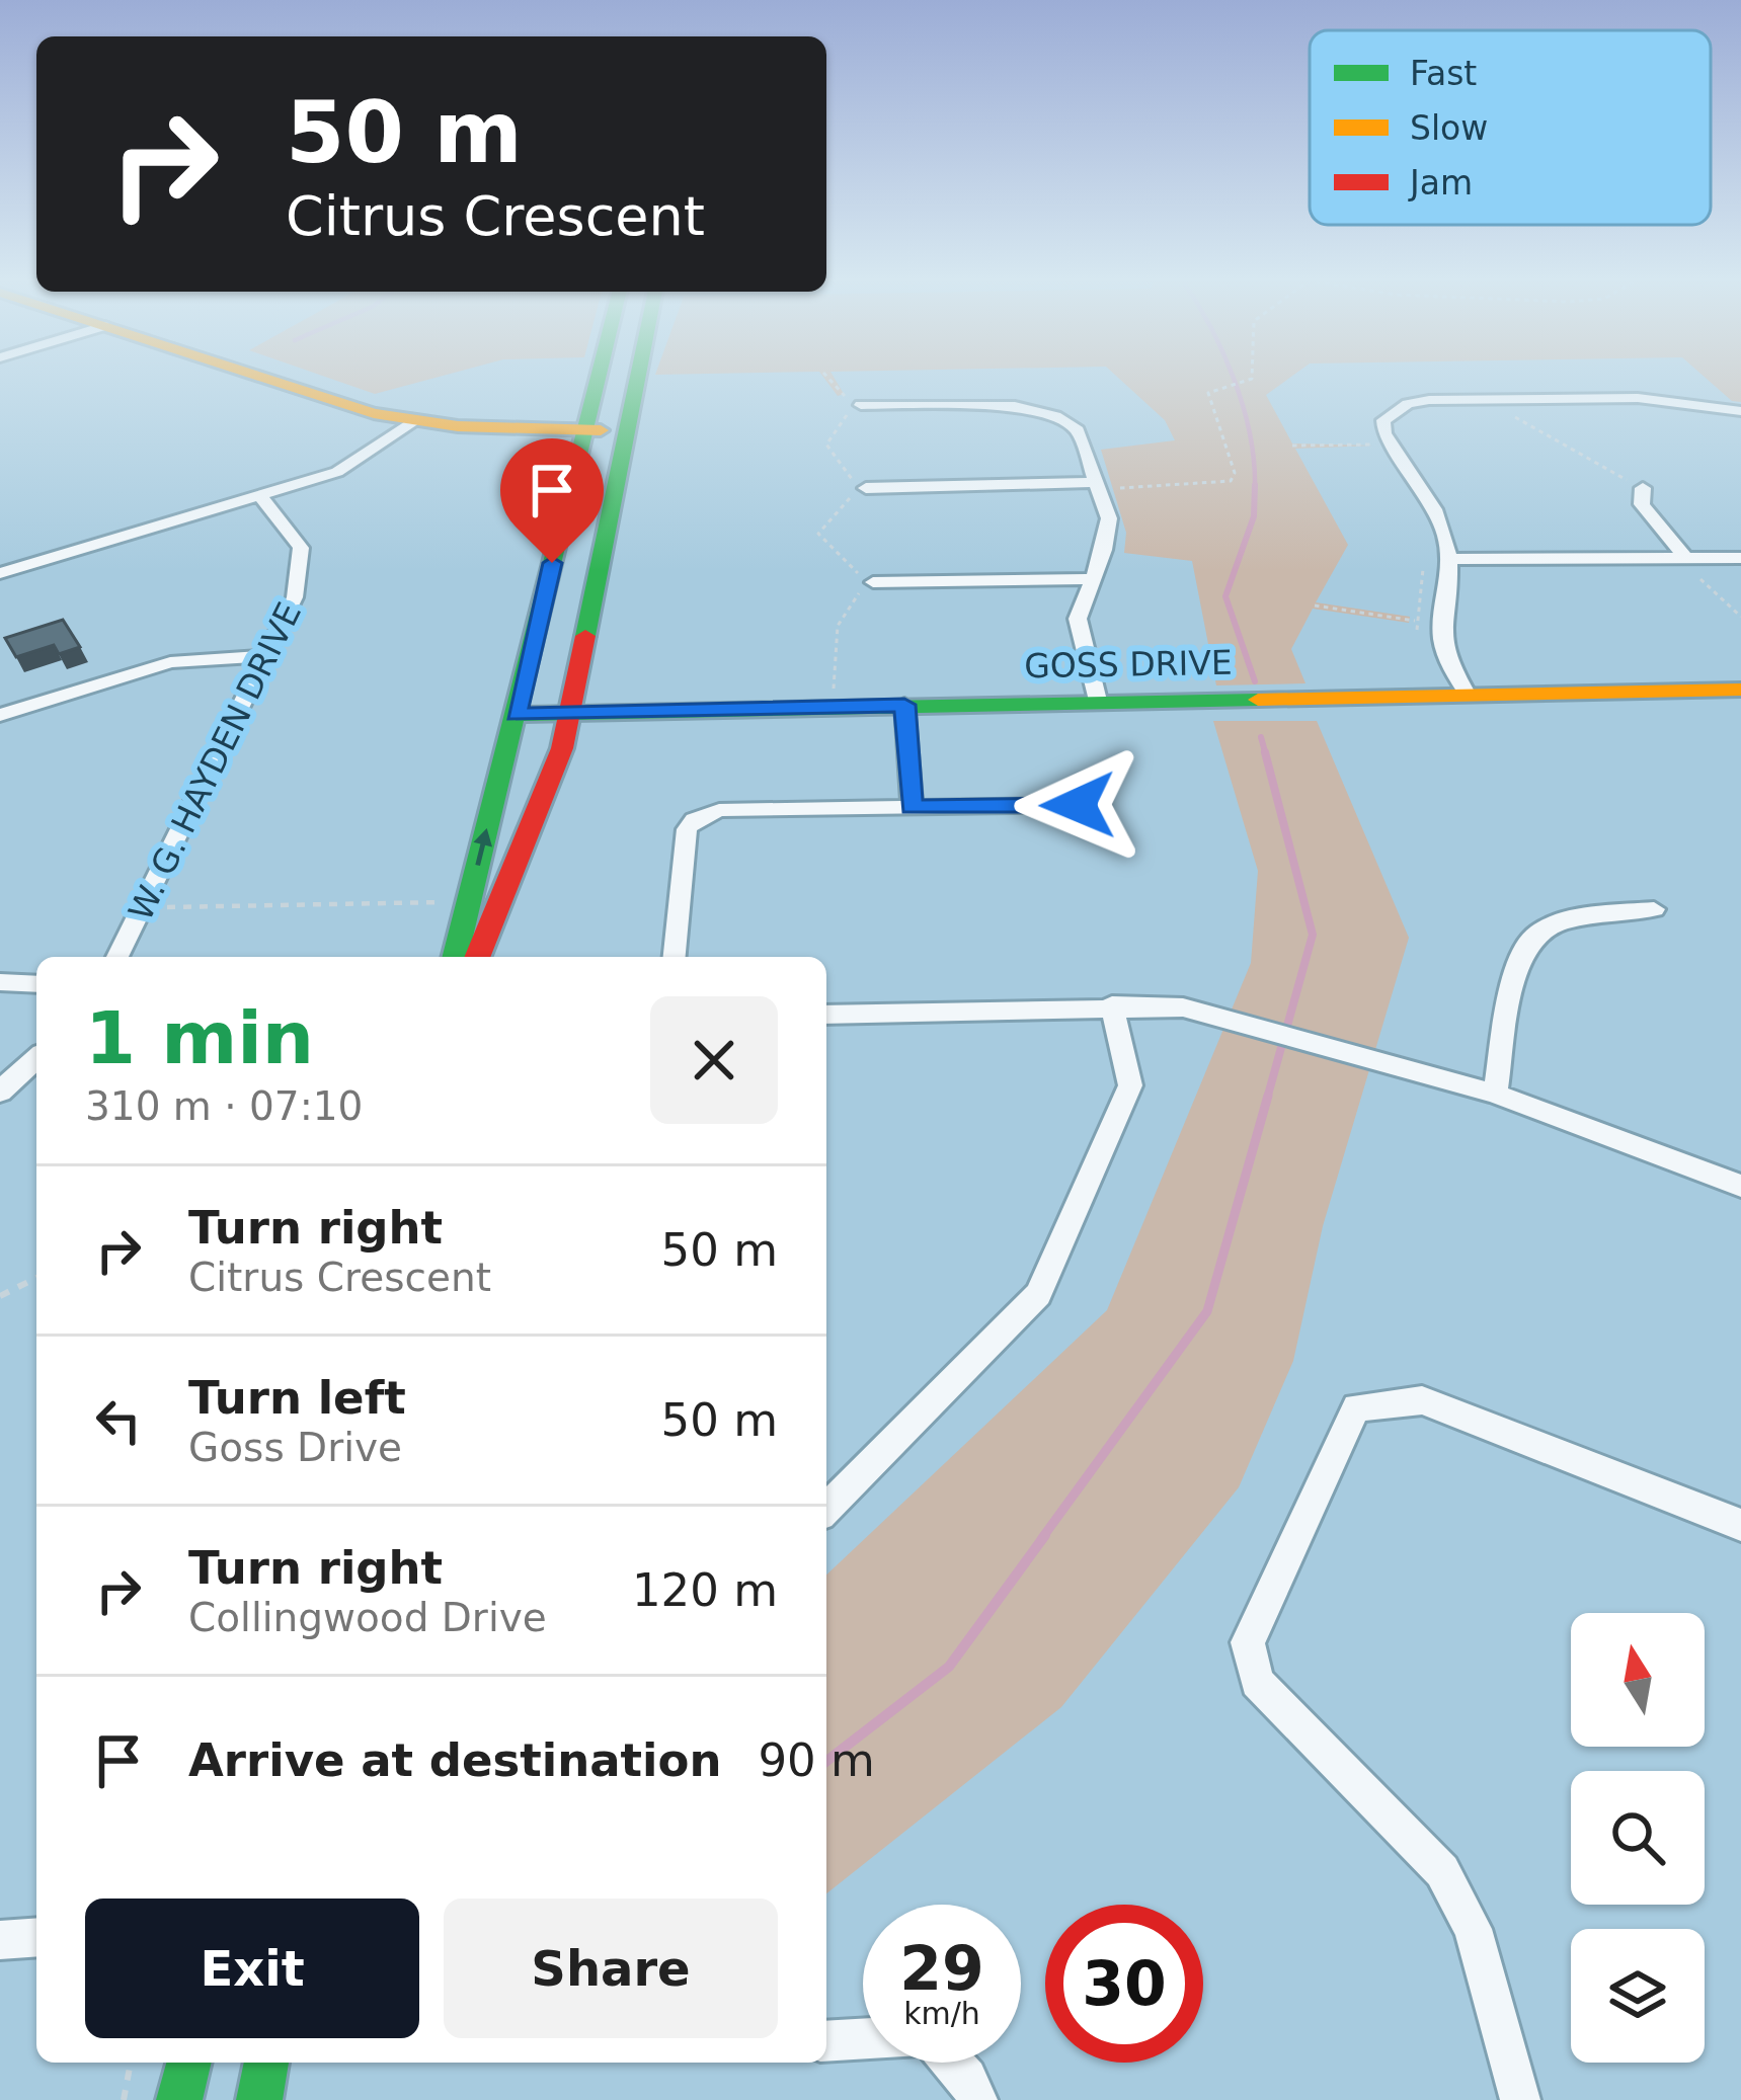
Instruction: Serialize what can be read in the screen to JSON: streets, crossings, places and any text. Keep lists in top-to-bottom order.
{
  "streets": {
    "main road": ["GOSS DRIVE"],
    "street": ["W. G. HAYDEN DRIVE"]
  },
  "legend": ["Fast", "Slow", "Jam"],
  "north": "top",
  "page": {
    "turn": ["50 m", "Citrus Crescent"],
    "heading": ["1 min", "310 m · 07:10"],
    "list": [
      {
        "name": "Turn right",
        "note": "Citrus Crescent",
        "value": "50 m"
      },
      {
        "name": "Turn left",
        "note": "Goss Drive",
        "value": "50 m"
      },
      {
        "name": "Turn right",
        "note": "Collingwood Drive",
        "value": "120 m"
      },
      {
        "name": "Arrive at destination",
        "value": "90 m"
      }
    ],
    "buttons": ["Exit", "Share"],
    "speed": "29 km/h",
    "limit": "30"
  }
}
